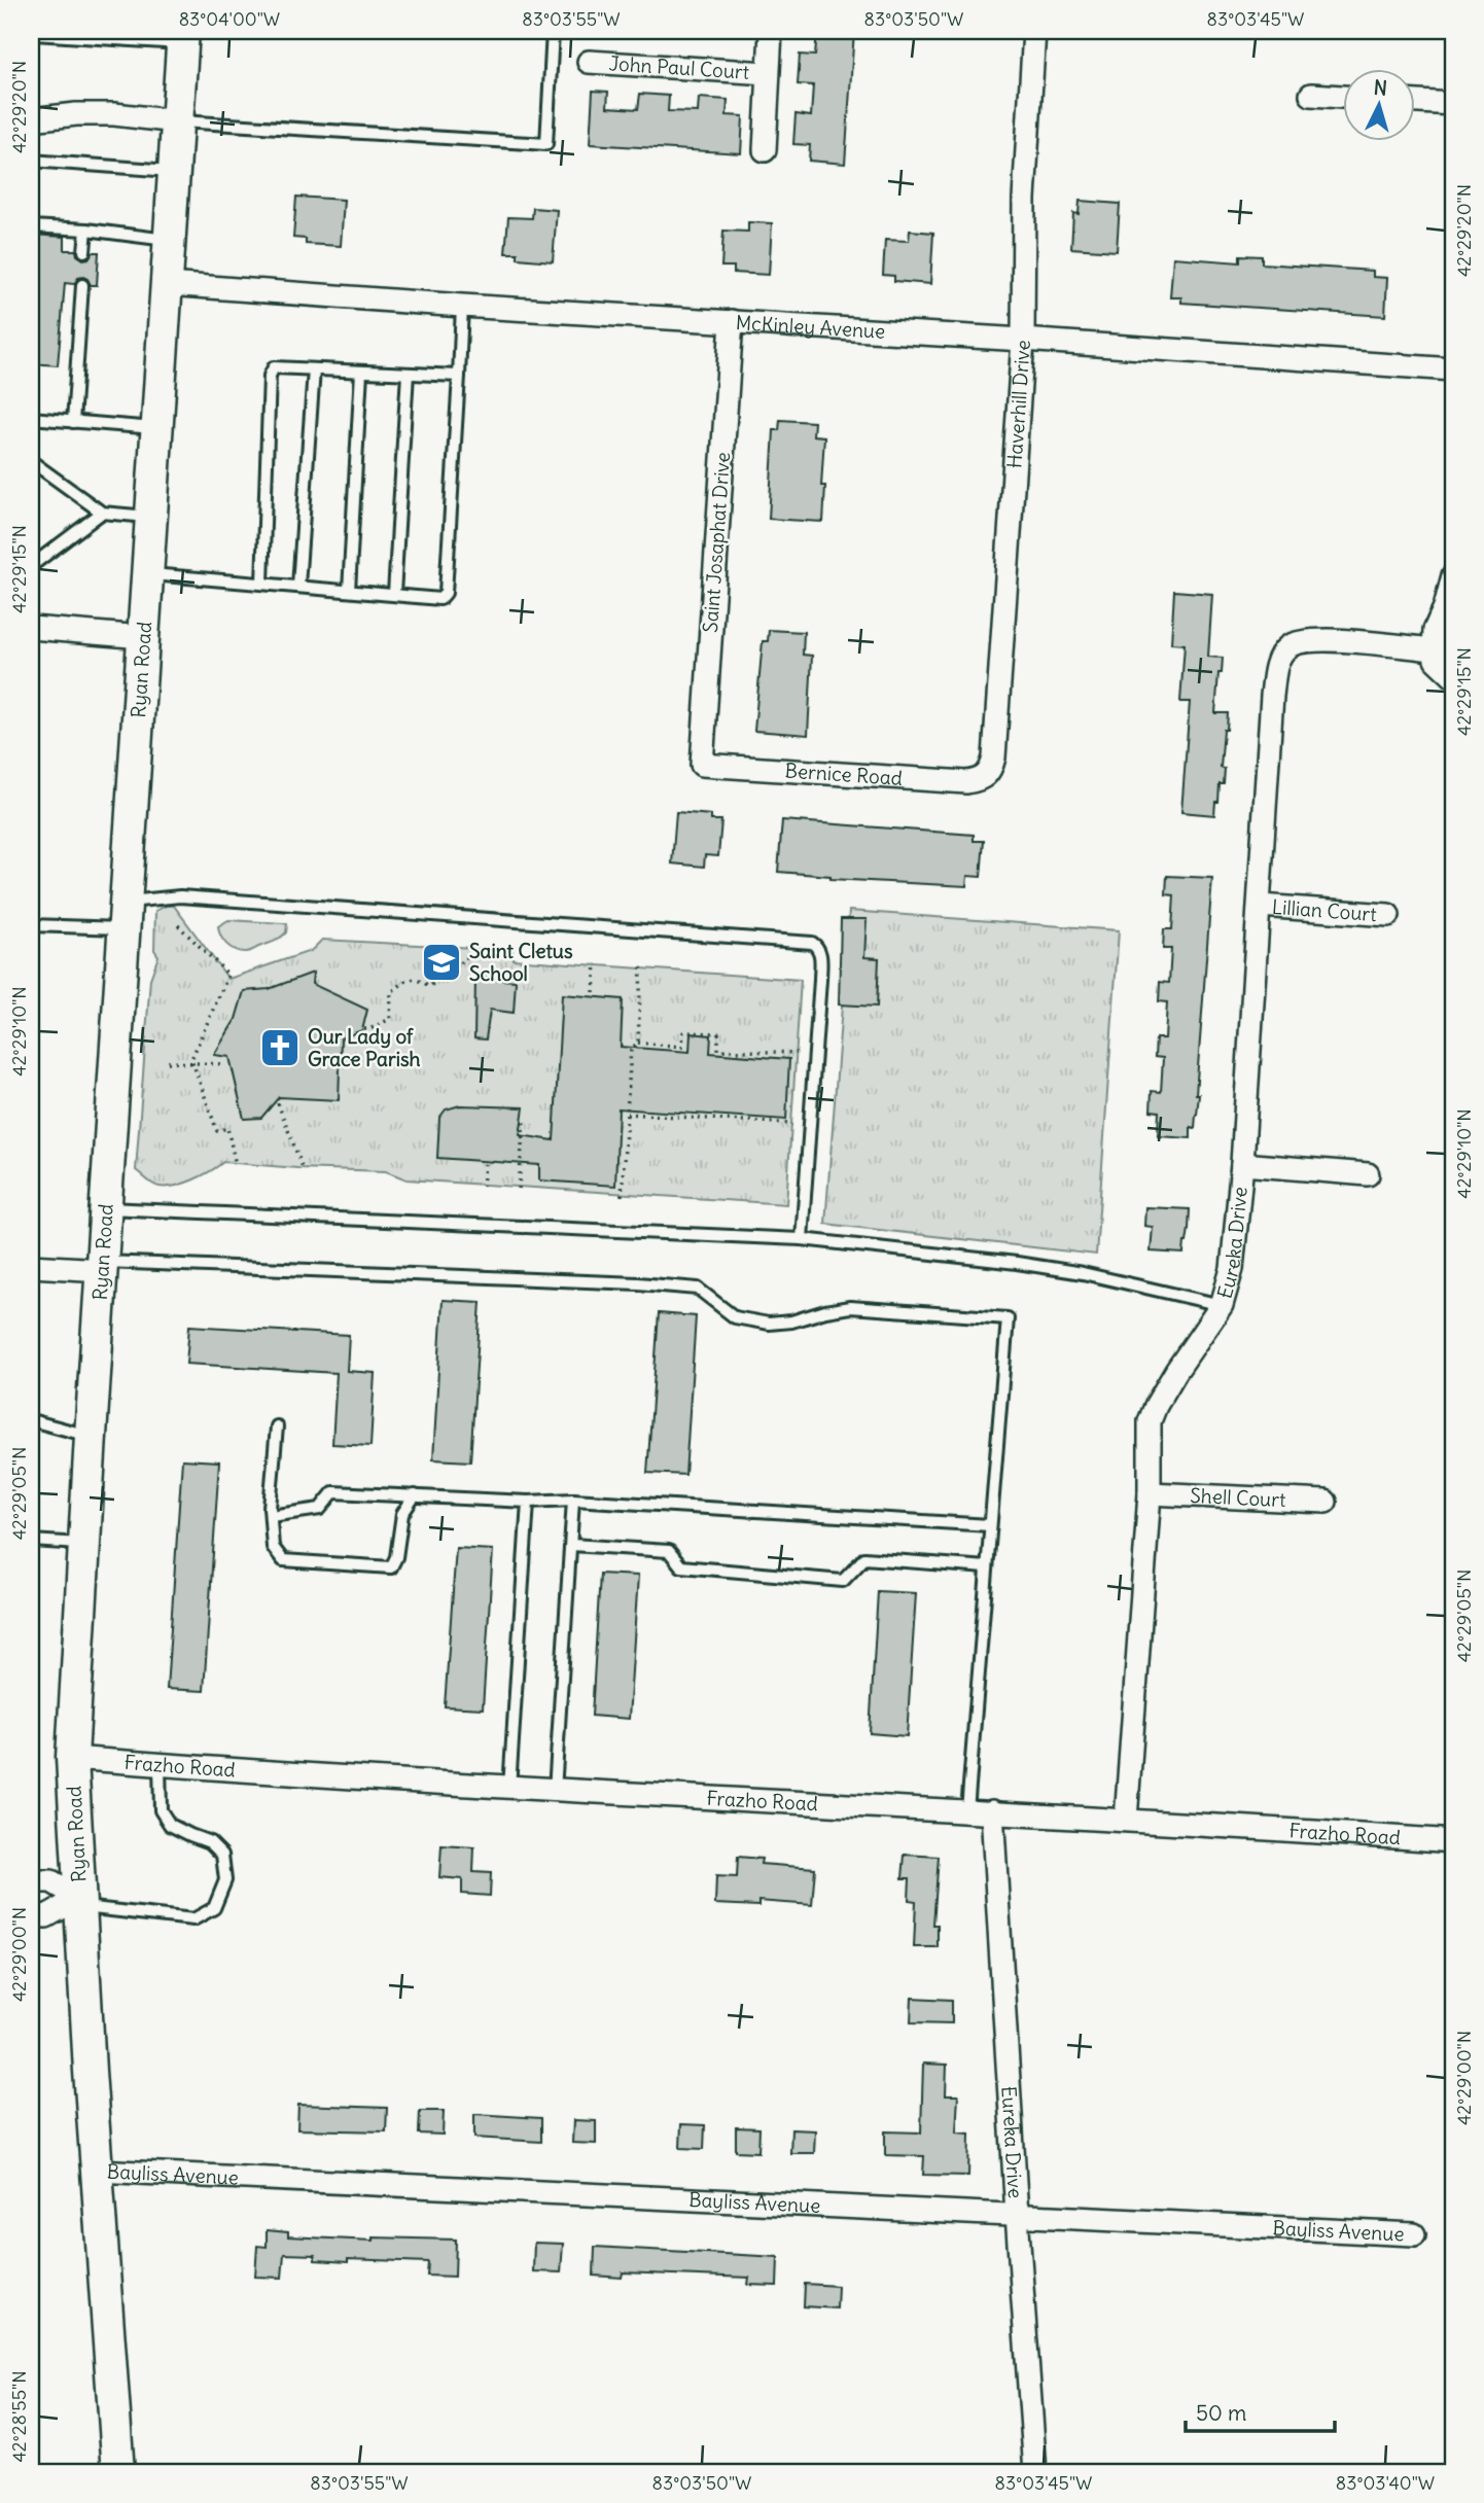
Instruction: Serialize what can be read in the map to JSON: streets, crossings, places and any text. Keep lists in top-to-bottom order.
{
  "streets": {
    "main road": ["Ryan Road"],
    "street": [
      "John Paul Court",
      "McKinley Avenue",
      "Haverhill Drive",
      "Saint Josaphat Drive",
      "Bernice Road",
      "Lillian Court",
      "Eureka Drive",
      "Shell Court",
      "Frazho Road",
      "Bayliss Avenue"
    ]
  },
  "crossings": [
    ["McKinley Avenue", "Haverhill Drive"],
    ["McKinley Avenue", "Saint Josaphat Drive"],
    ["McKinley Avenue", "Ryan Road"],
    ["Haverhill Drive", "Bernice Road"],
    ["Saint Josaphat Drive", "Bernice Road"],
    ["Ryan Road", "Frazho Road"],
    ["Ryan Road", "Bayliss Avenue"],
    ["Lillian Court", "Eureka Drive"],
    ["Eureka Drive", "Shell Court"],
    ["Eureka Drive", "Frazho Road"],
    ["Eureka Drive", "Bayliss Avenue"]
  ],
  "places": {
    "school or university": ["Saint Cletus School"],
    "church": ["Our Lady of Grace Parish"]
  },
  "scale_bar": "50 m",
  "north": "top",
  "coordinates": [
    "83°04'00\"W",
    "83°03'55\"W",
    "83°03'50\"W",
    "83°03'45\"W",
    "42°29'20\"N",
    "42°29'15\"N",
    "42°29'10\"N",
    "42°29'05\"N",
    "42°29'00\"N",
    "42°28'55\"N",
    "83°03'40\"W"
  ]
}
